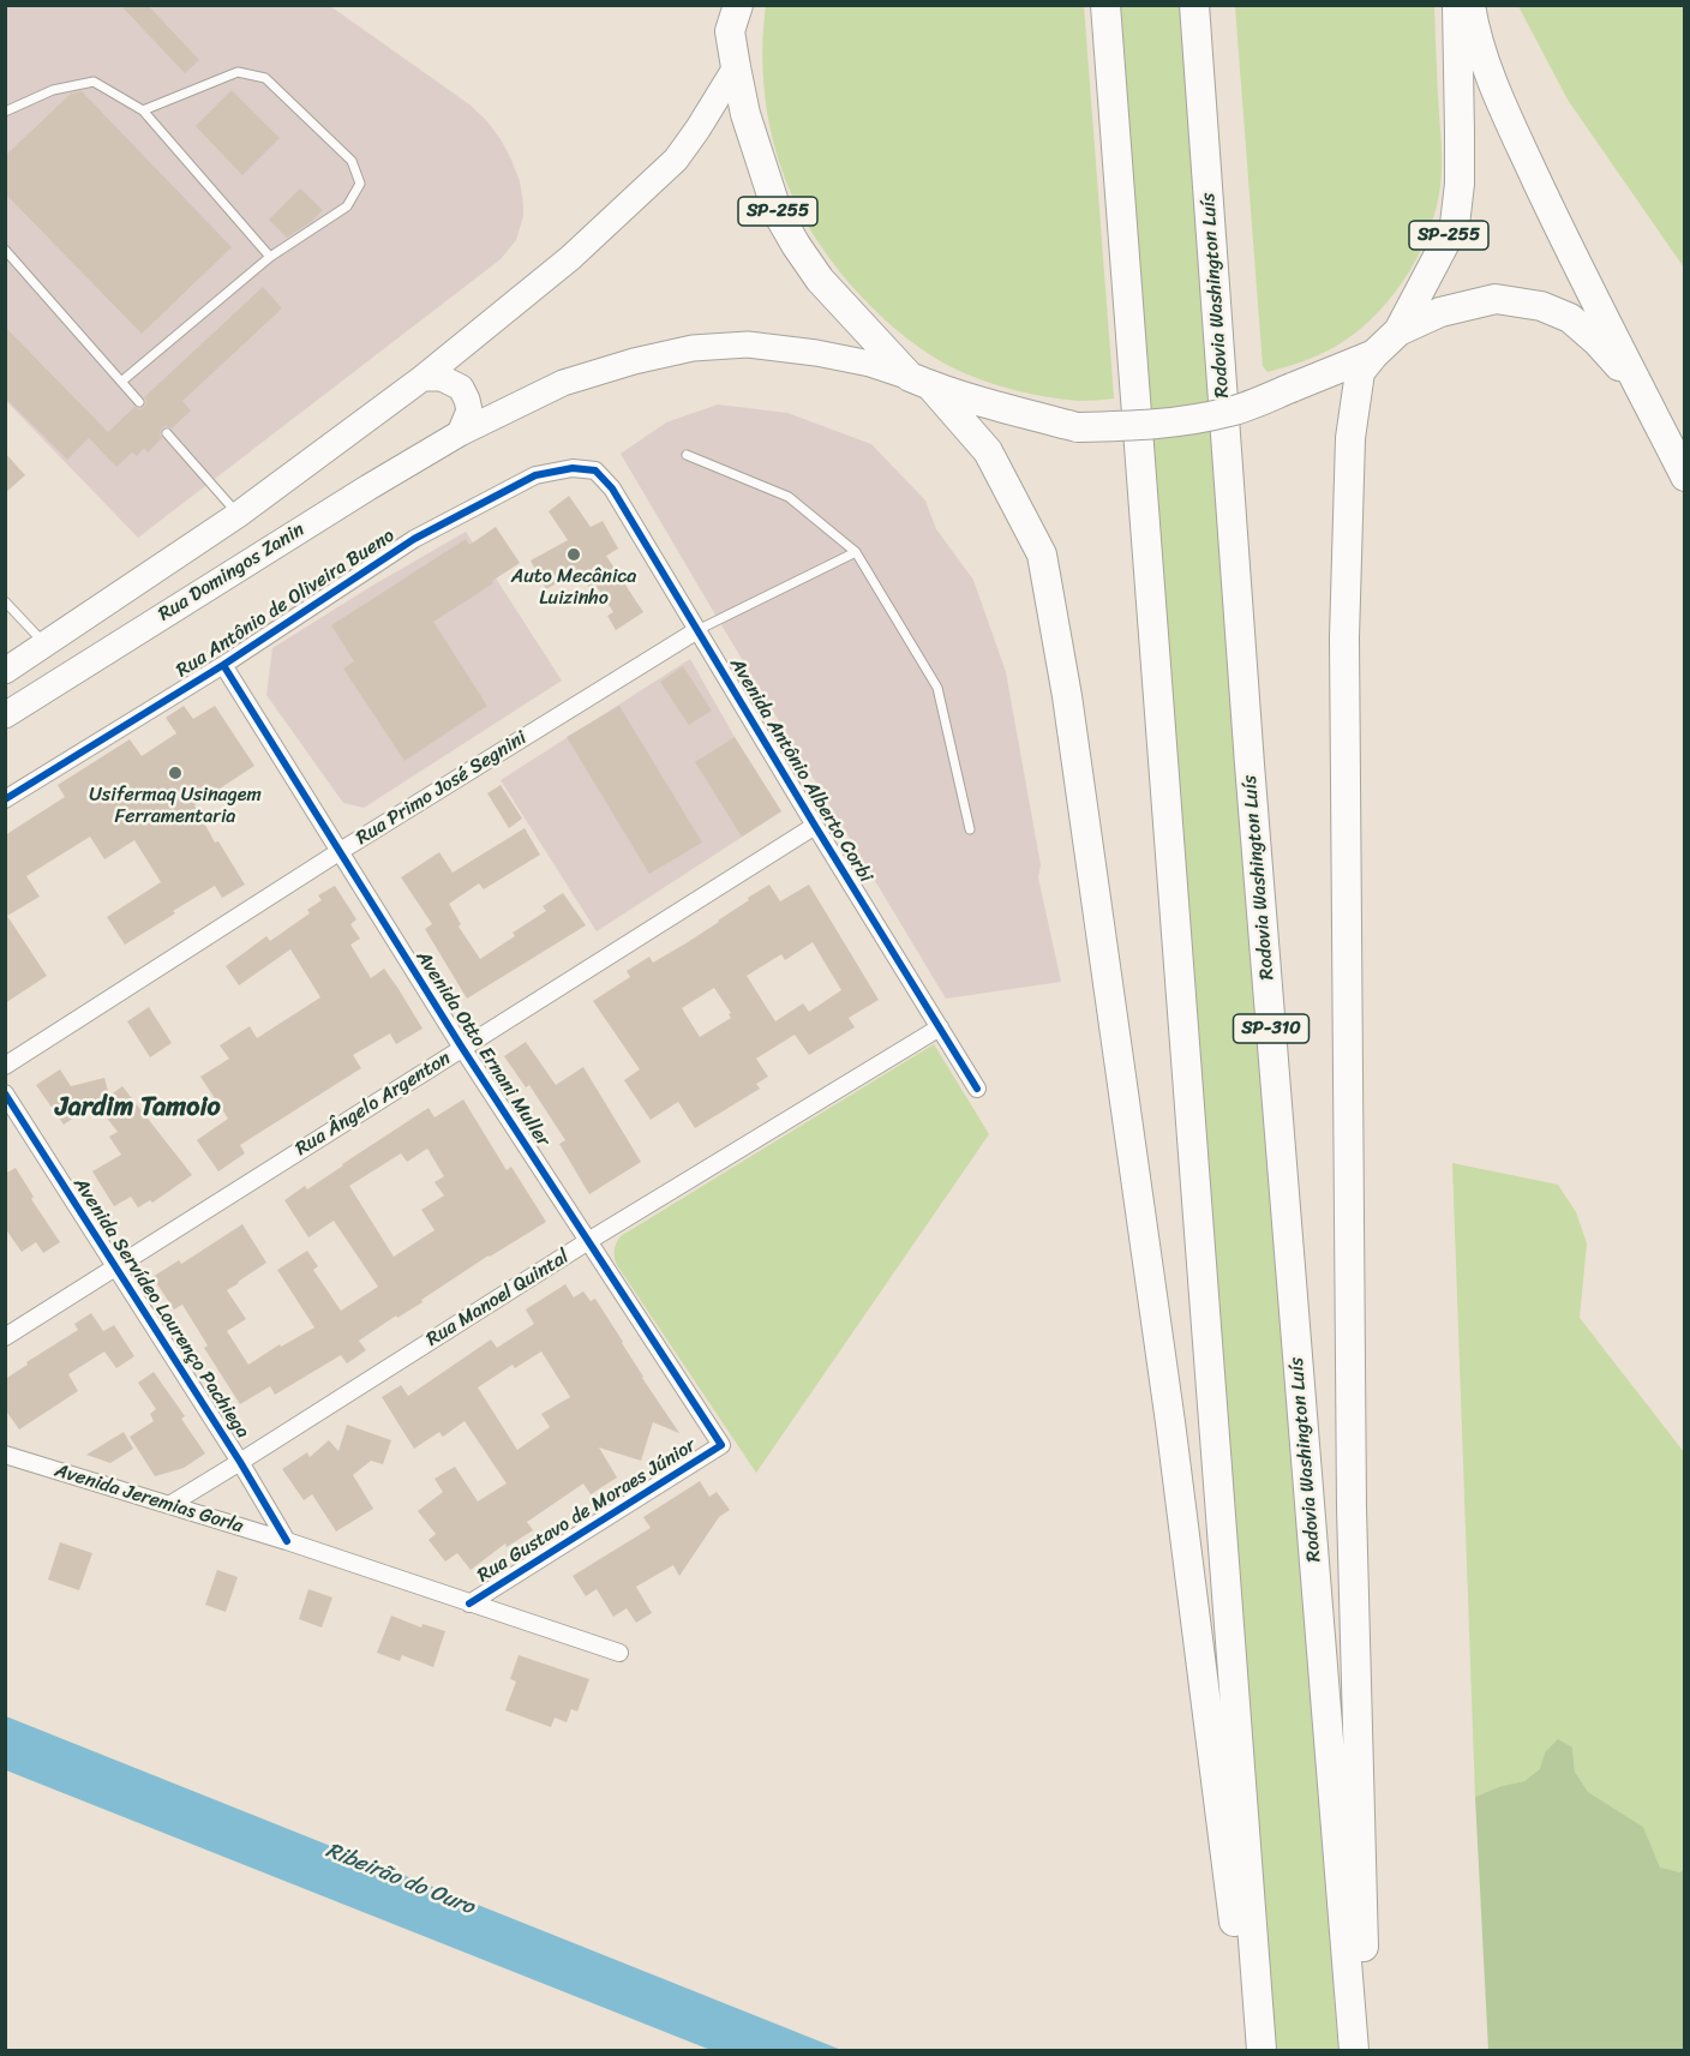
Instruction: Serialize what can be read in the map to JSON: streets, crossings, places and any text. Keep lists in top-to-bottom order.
{
  "streets": {
    "highway": ["SP-255", "Rodovia Washington Luís", "SP-310"],
    "main road": ["Rua Domingos Zanin"],
    "street": [
      "Rua Antônio de Oliveira Bueno",
      "Avenida Antônio Alberto Corbi",
      "Rua Primo José Segnini",
      "Avenida Otto Ernani Muller",
      "Rua Ângelo Argenton",
      "Rua Manoel Quintal",
      "Avenida Servídeo Lourenço Pachiega",
      "Avenida Jeremias Gorla",
      "Rua Gustavo de Moraes Júnior"
    ]
  },
  "crossings": [
    ["SP-255", "Rua Domingos Zanin"],
    ["Rua Antônio de Oliveira Bueno", "Avenida Antônio Alberto Corbi"],
    ["Rua Antônio de Oliveira Bueno", "Avenida Otto Ernani Muller"],
    ["Avenida Antônio Alberto Corbi", "Rua Primo José Segnini"],
    ["Avenida Antônio Alberto Corbi", "Rua Ângelo Argenton"],
    ["Avenida Antônio Alberto Corbi", "Rua Manoel Quintal"],
    ["Rua Primo José Segnini", "Avenida Otto Ernani Muller"],
    ["Avenida Otto Ernani Muller", "Rua Ângelo Argenton"],
    ["Avenida Otto Ernani Muller", "Rua Manoel Quintal"],
    ["Avenida Otto Ernani Muller", "Rua Gustavo de Moraes Júnior"],
    ["Rua Ângelo Argenton", "Avenida Servídeo Lourenço Pachiega"],
    ["Rua Manoel Quintal", "Avenida Servídeo Lourenço Pachiega"],
    ["Rua Manoel Quintal", "Avenida Jeremias Gorla"],
    ["Avenida Servídeo Lourenço Pachiega", "Avenida Jeremias Gorla"],
    ["Avenida Jeremias Gorla", "Rua Gustavo de Moraes Júnior"]
  ],
  "districts": ["Jardim Tamoio"],
  "water": ["Ribeirão do Ouro"],
  "places": ["Auto Mecânica Luizinho", "Usifermaq Usinagem Ferramentaria"]
}
